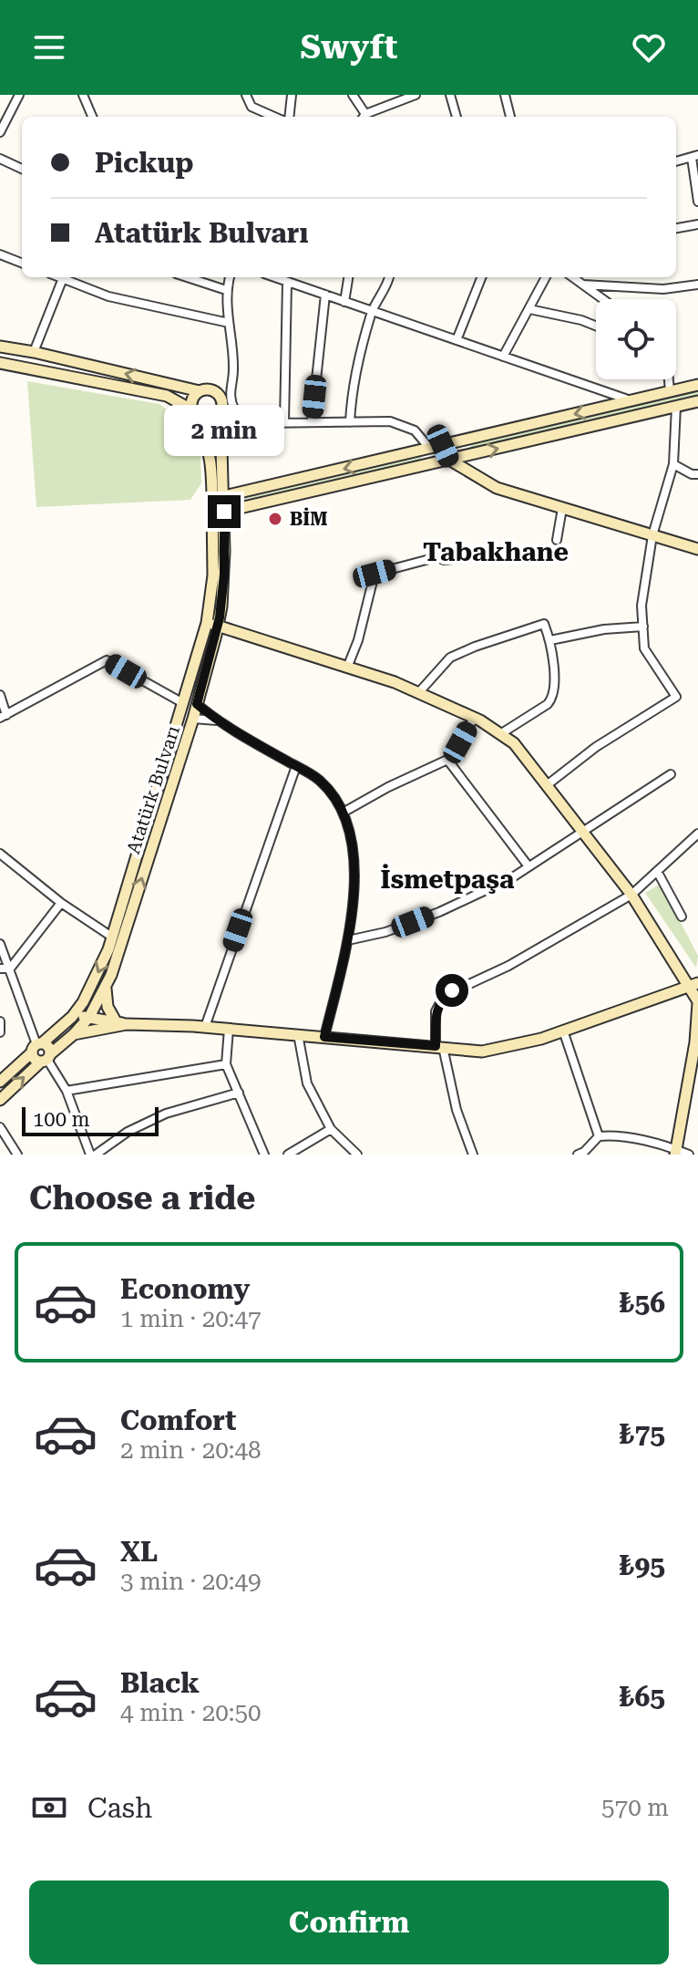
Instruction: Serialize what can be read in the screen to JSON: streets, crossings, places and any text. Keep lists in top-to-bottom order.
{
  "streets": {
    "main road": ["Atatürk Bulvarı"]
  },
  "districts": ["Tabakhane", "İsmetpaşa"],
  "places": ["BİM"],
  "scale_bar": "100 m",
  "page": {
    "header": "Swyft",
    "banner": ["Pickup", "Atatürk Bulvarı"],
    "bubble": "2 min",
    "scale": "100 m",
    "heading": "Choose a ride",
    "list": [
      {
        "name": "Economy",
        "note": "1 min · 20:47",
        "value": "₺56"
      },
      {
        "name": "Comfort",
        "note": "2 min · 20:48",
        "value": "₺75"
      },
      {
        "name": "XL",
        "note": "3 min · 20:49",
        "value": "₺95"
      },
      {
        "name": "Black",
        "note": "4 min · 20:50",
        "value": "₺65"
      }
    ],
    "pay": ["Cash", "570 m"],
    "buttons": "Confirm"
  }
}
